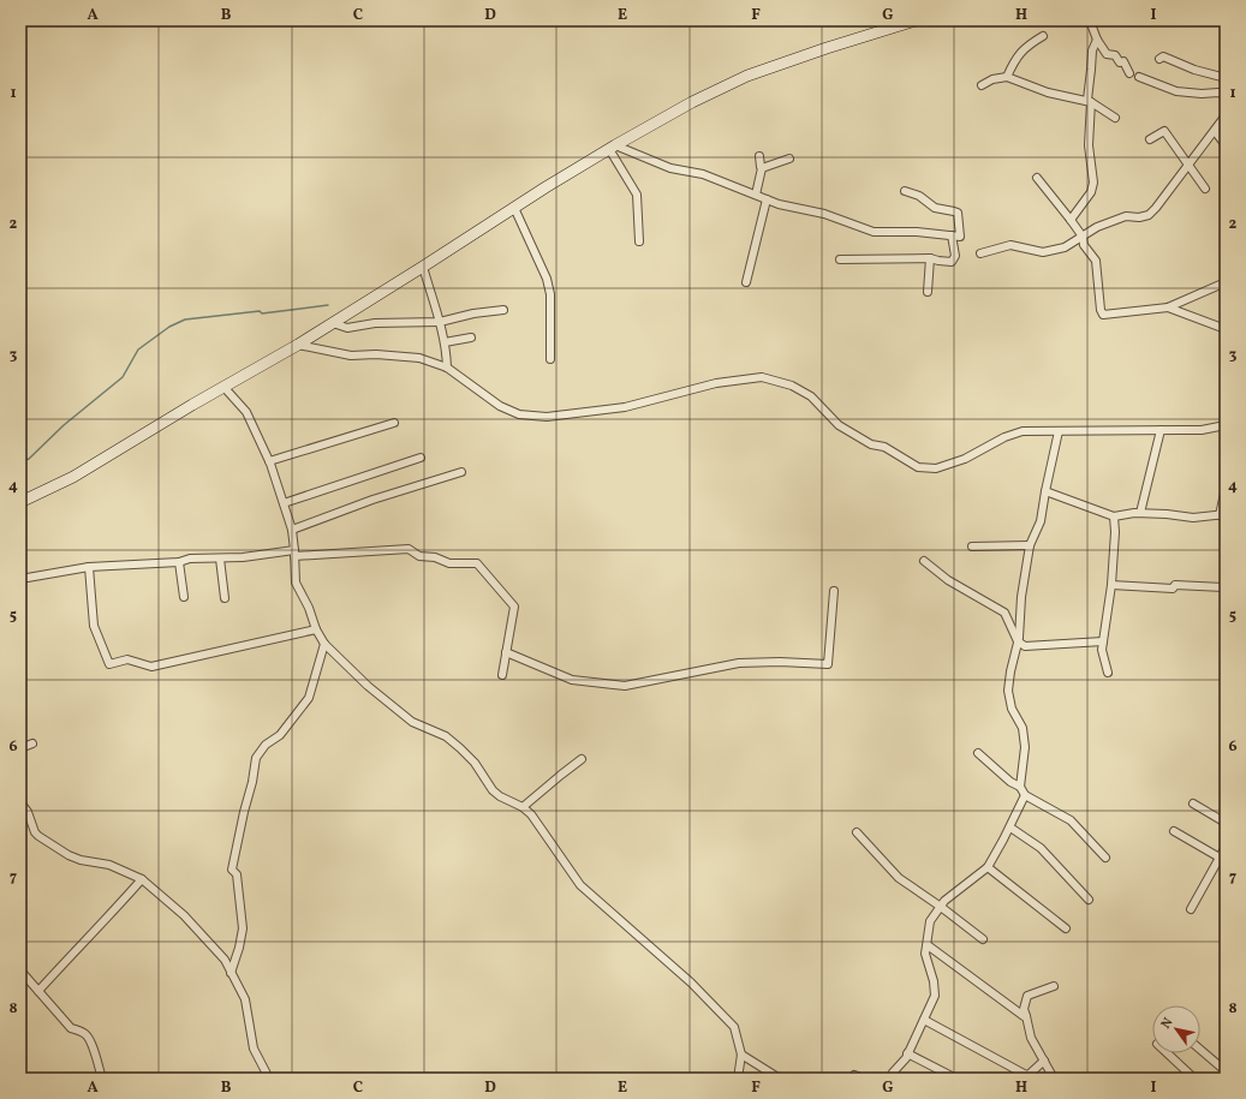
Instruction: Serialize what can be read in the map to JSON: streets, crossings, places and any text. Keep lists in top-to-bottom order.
{
  "north": "top left",
  "grid": {
    "columns": [
      "A",
      "B",
      "C",
      "D",
      "E",
      "F",
      "G",
      "H",
      "I"
    ],
    "rows": [
      "1",
      "2",
      "3",
      "4",
      "5",
      "6",
      "7",
      "8"
    ]
  }
}
